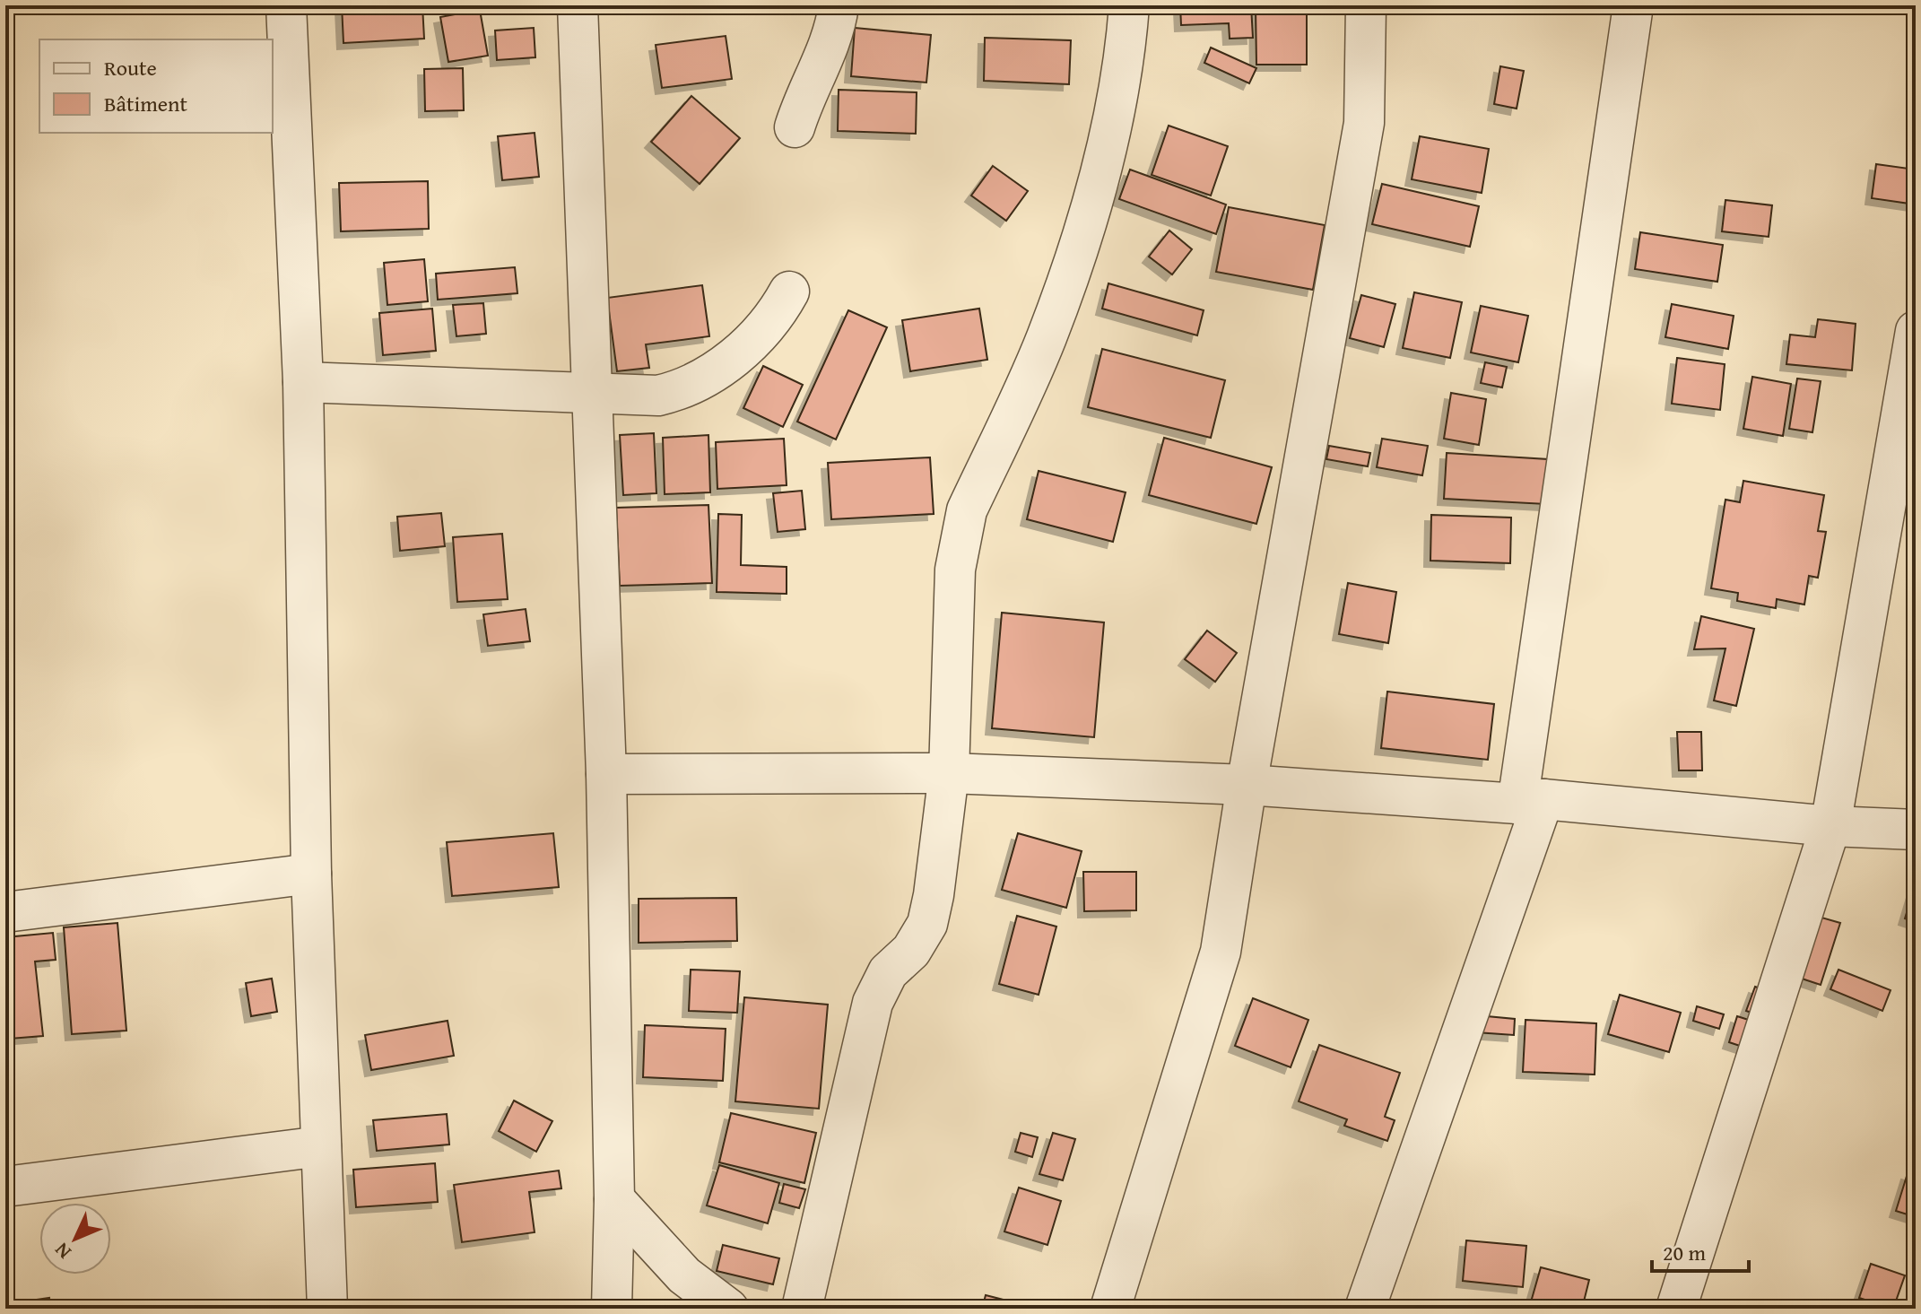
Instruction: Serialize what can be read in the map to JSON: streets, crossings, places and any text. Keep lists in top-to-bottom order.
{
  "legend": ["Route", "Bâtiment"],
  "scale_bar": "20 m",
  "north": "bottom left"
}
